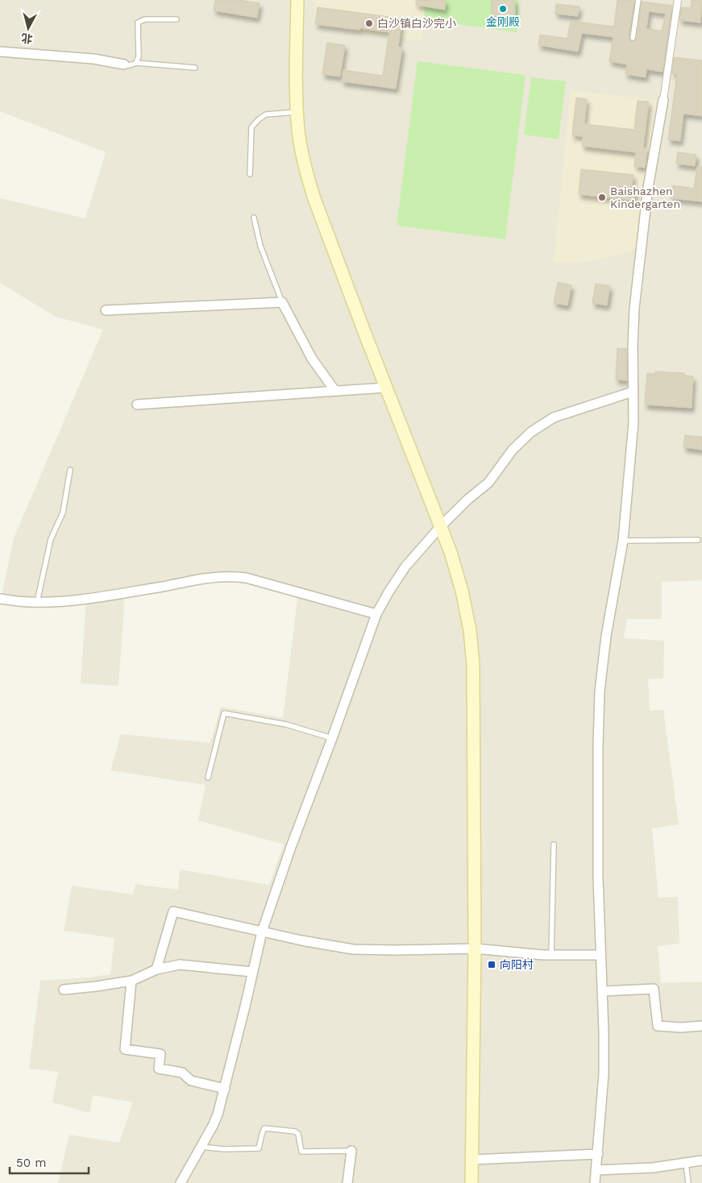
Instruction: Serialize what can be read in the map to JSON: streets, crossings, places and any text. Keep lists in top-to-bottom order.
{
  "places": {
    "other": ["金刚殿", "白沙镇白沙完小", "Baishazhen Kindergarten"],
    "transit": ["向阳村"]
  },
  "scale_bar": "50 m",
  "north": "bottom"
}
